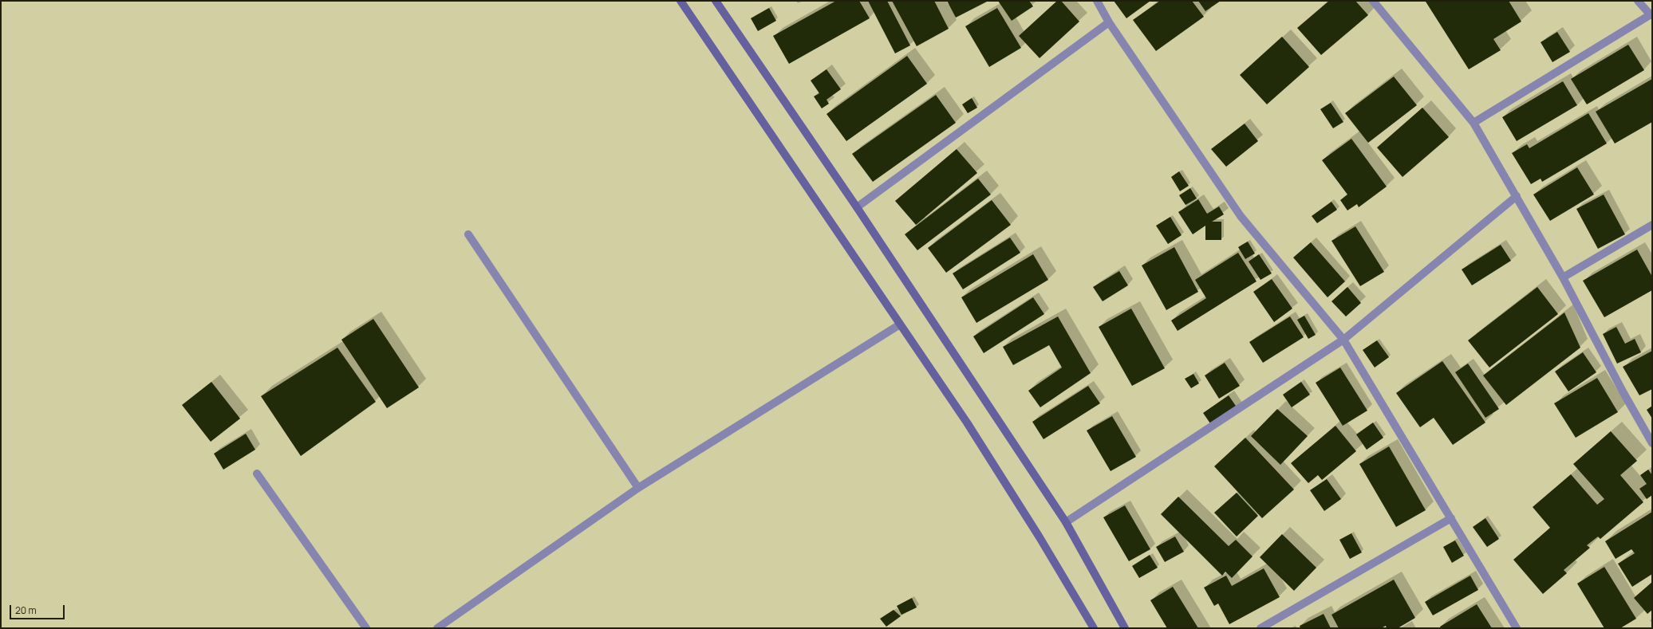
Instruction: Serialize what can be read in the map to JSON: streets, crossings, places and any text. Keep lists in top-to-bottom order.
{
  "scale_bar": "20 m"
}
